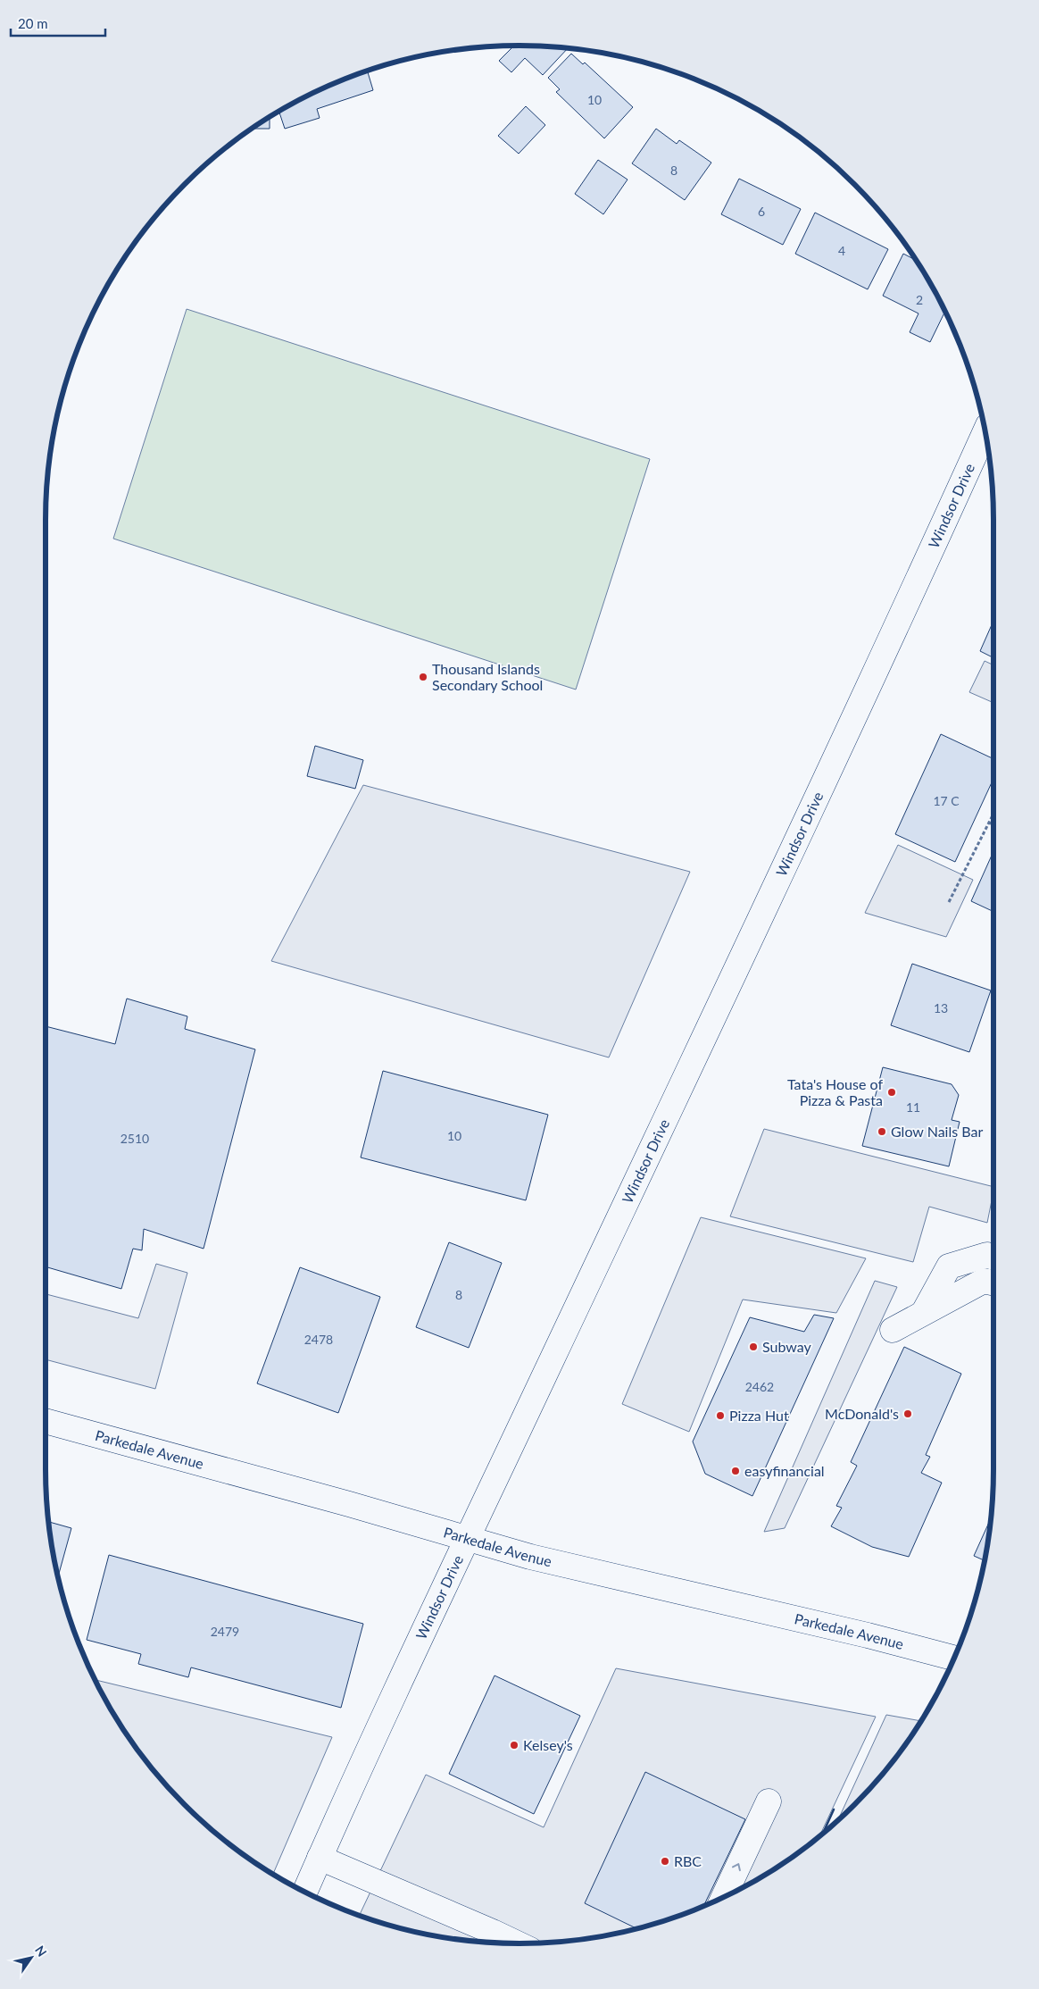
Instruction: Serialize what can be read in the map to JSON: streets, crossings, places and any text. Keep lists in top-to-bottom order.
{
  "streets": {
    "street": ["Windsor Drive", "Parkedale Avenue"]
  },
  "crossings": [
    ["Windsor Drive", "Parkedale Avenue"]
  ],
  "places": [
    "Thousand Islands Secondary School",
    "Tata's House of Pizza & Pasta",
    "Glow Nails Bar",
    "Subway",
    "McDonald's",
    "Pizza Hut",
    "easyfinancial",
    "Kelsey's",
    "RBC"
  ],
  "house_numbers": [
    "10",
    "8",
    "6",
    "4",
    "2",
    "17 C",
    "13",
    "11",
    "10",
    "2510",
    "8",
    "2478",
    "2462",
    "2479"
  ],
  "scale_bar": "20 m",
  "north": "top right"
}
